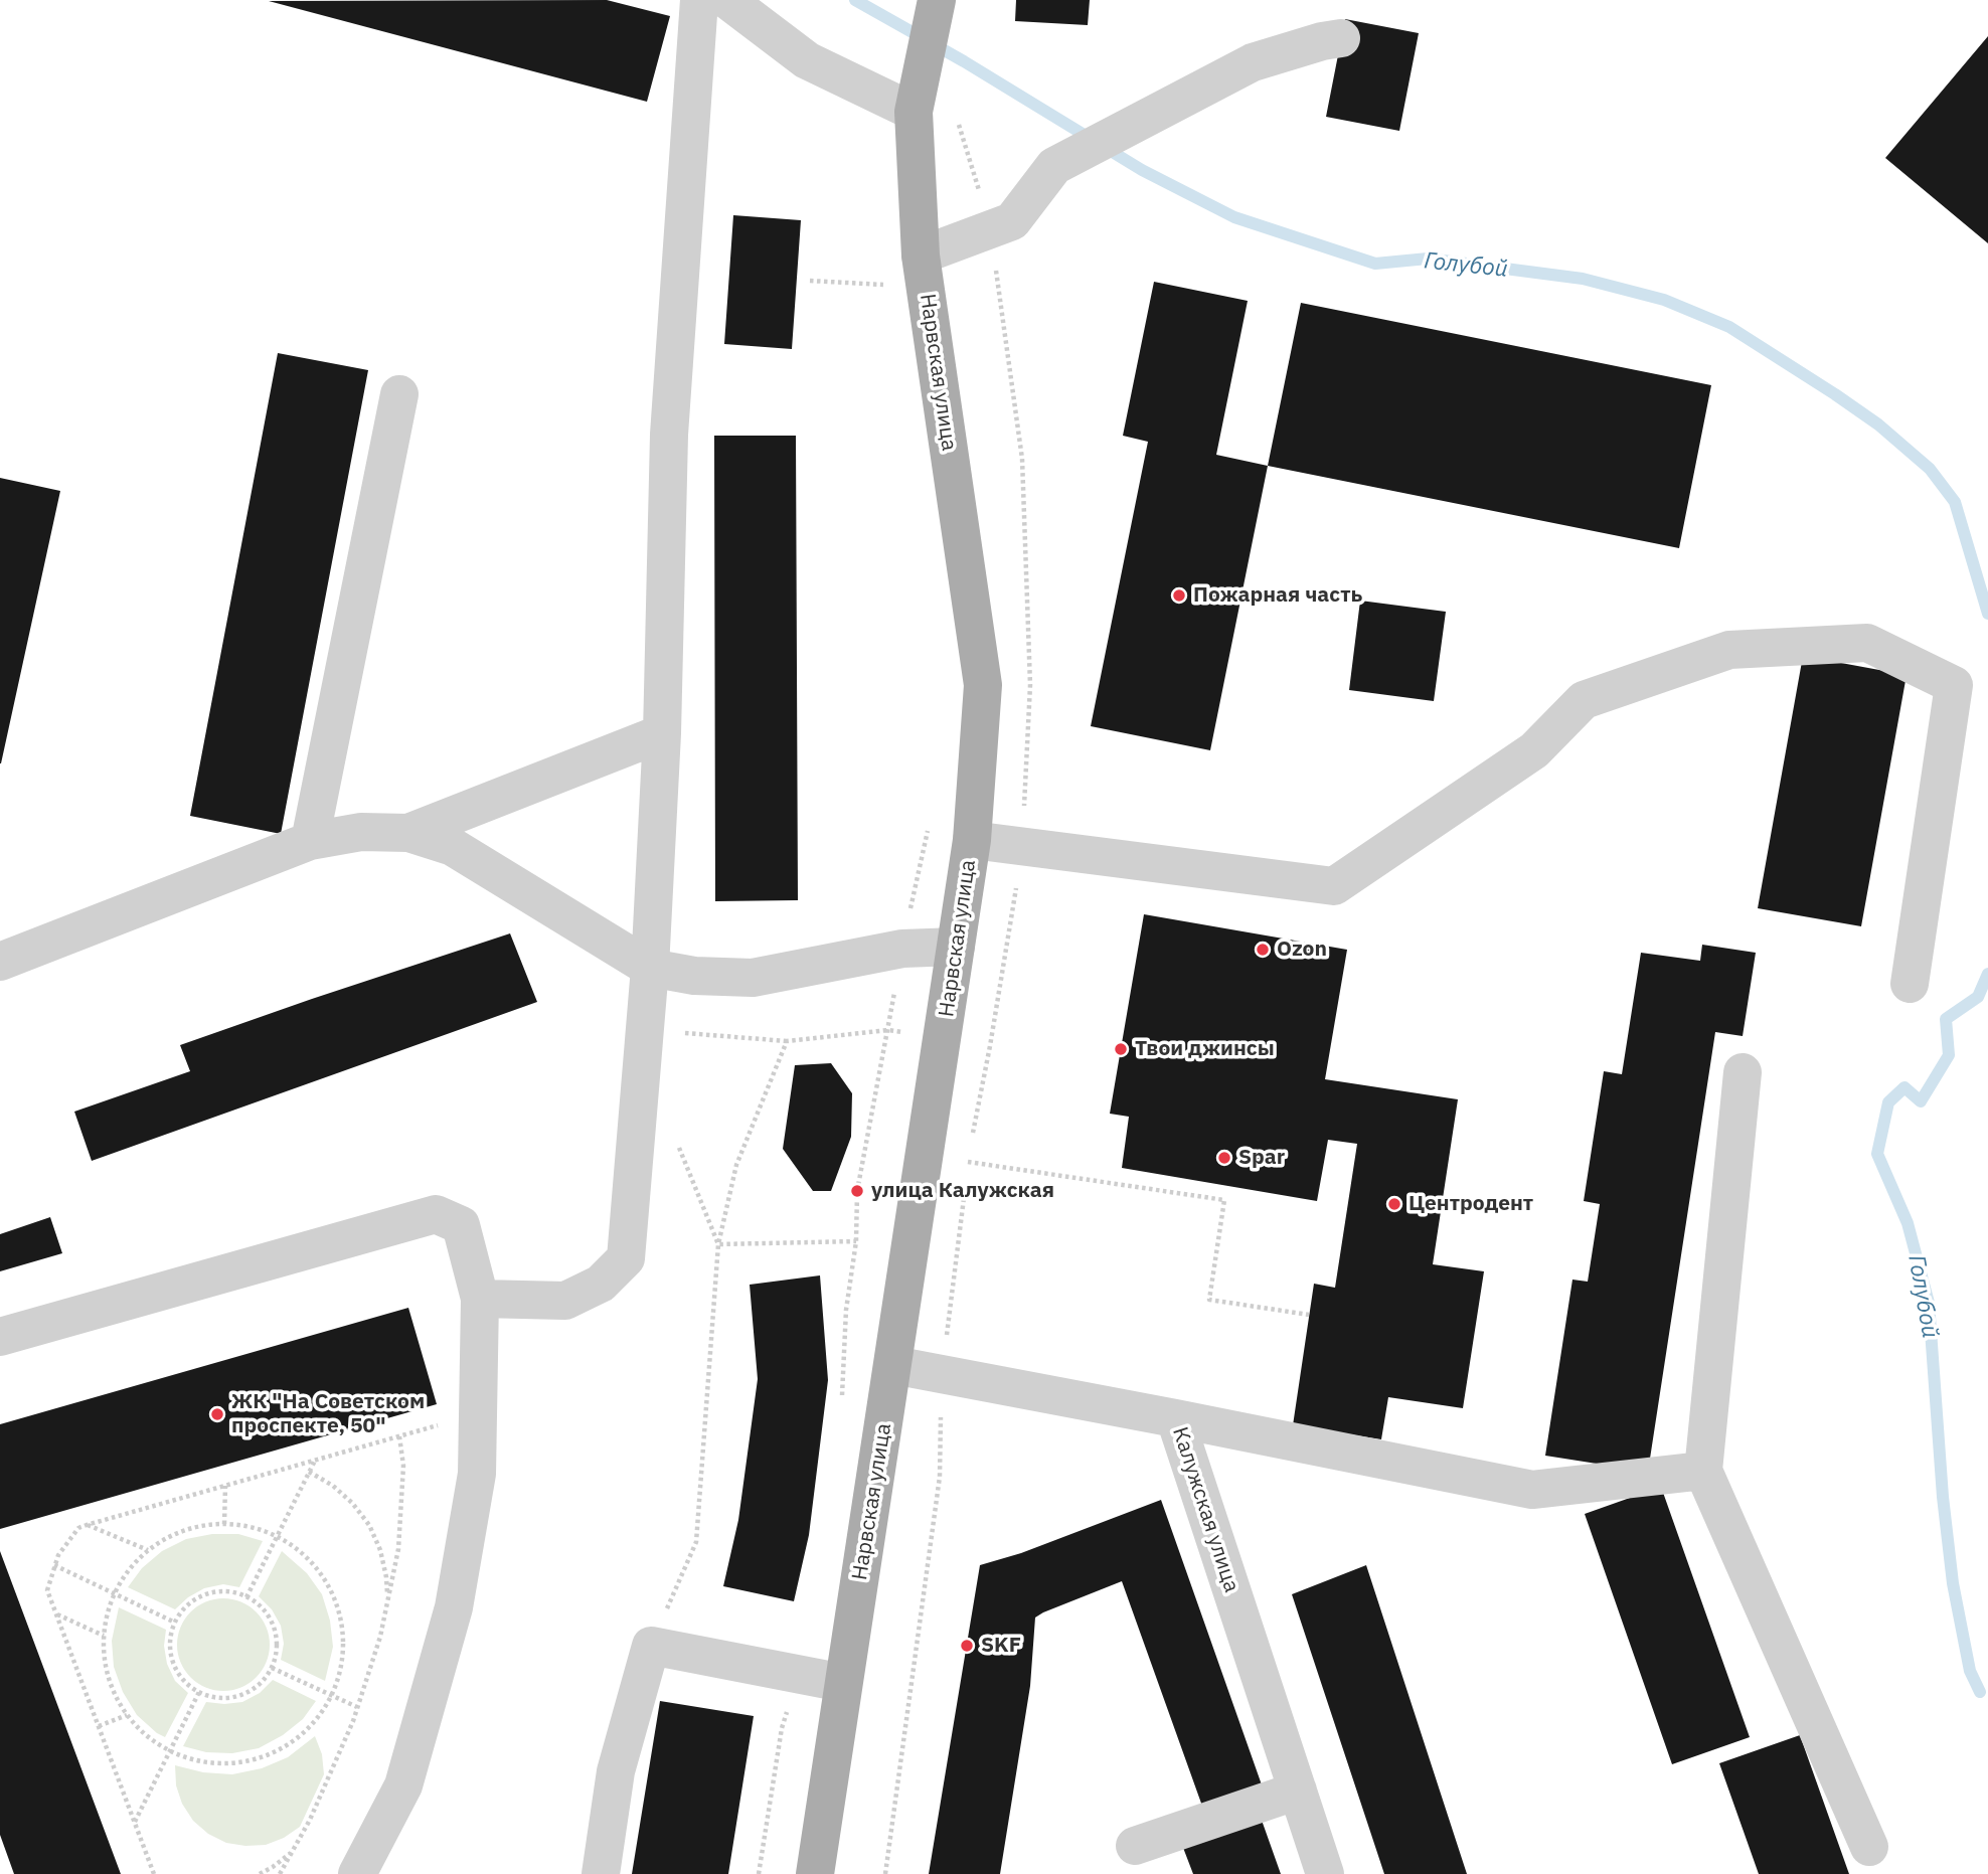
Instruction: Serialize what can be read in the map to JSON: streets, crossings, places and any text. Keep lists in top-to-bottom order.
{
  "streets": {
    "main road": ["Нарвская улица"],
    "street": ["Калужская улица"]
  },
  "crossings": [
    ["Нарвская улица", "Калужская улица"]
  ],
  "water": ["Голубой"],
  "places": [
    "Пожарная часть",
    "Ozon",
    "Твои джинсы",
    "Spar",
    "улица Калужская",
    "Центродент",
    "ЖК \"На Советском проспекте, 50\"",
    "SKF"
  ]
}
